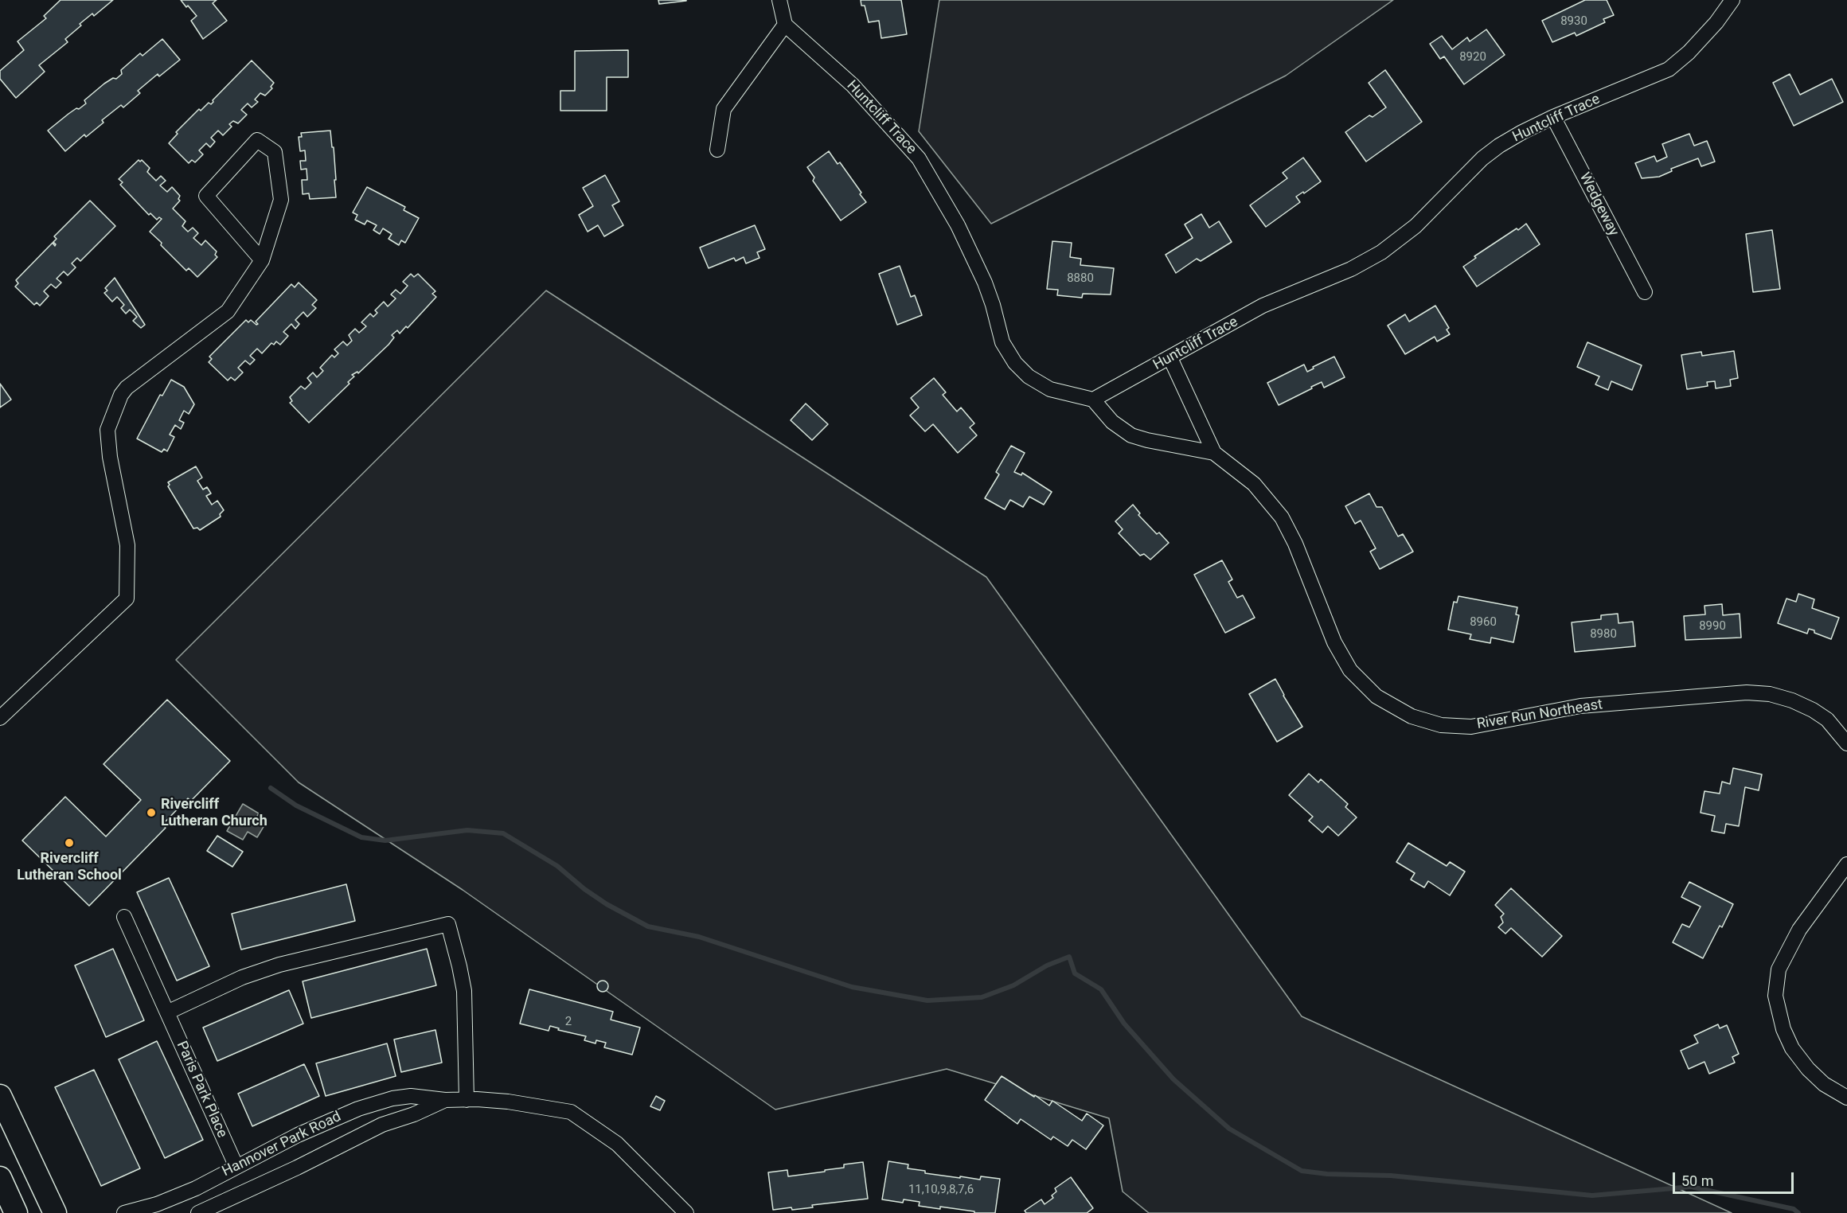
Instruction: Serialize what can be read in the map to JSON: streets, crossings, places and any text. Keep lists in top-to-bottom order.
{
  "streets": {
    "street": [
      "Huntcliff Trace",
      "Wedgeway",
      "River Run Northeast",
      "Paris Park Place",
      "Hannover Park Road"
    ]
  },
  "crossings": [
    ["Huntcliff Trace", "Wedgeway"],
    ["Huntcliff Trace", "River Run Northeast"],
    ["Paris Park Place", "Hannover Park Road"]
  ],
  "places": ["Rivercliff Lutheran Church", "Rivercliff Lutheran School"],
  "house_numbers": [
    "8930",
    "8920",
    "8880",
    "8960",
    "8990",
    "8980",
    "2",
    "11,10,9,8,7,6"
  ],
  "scale_bar": "50 m"
}
